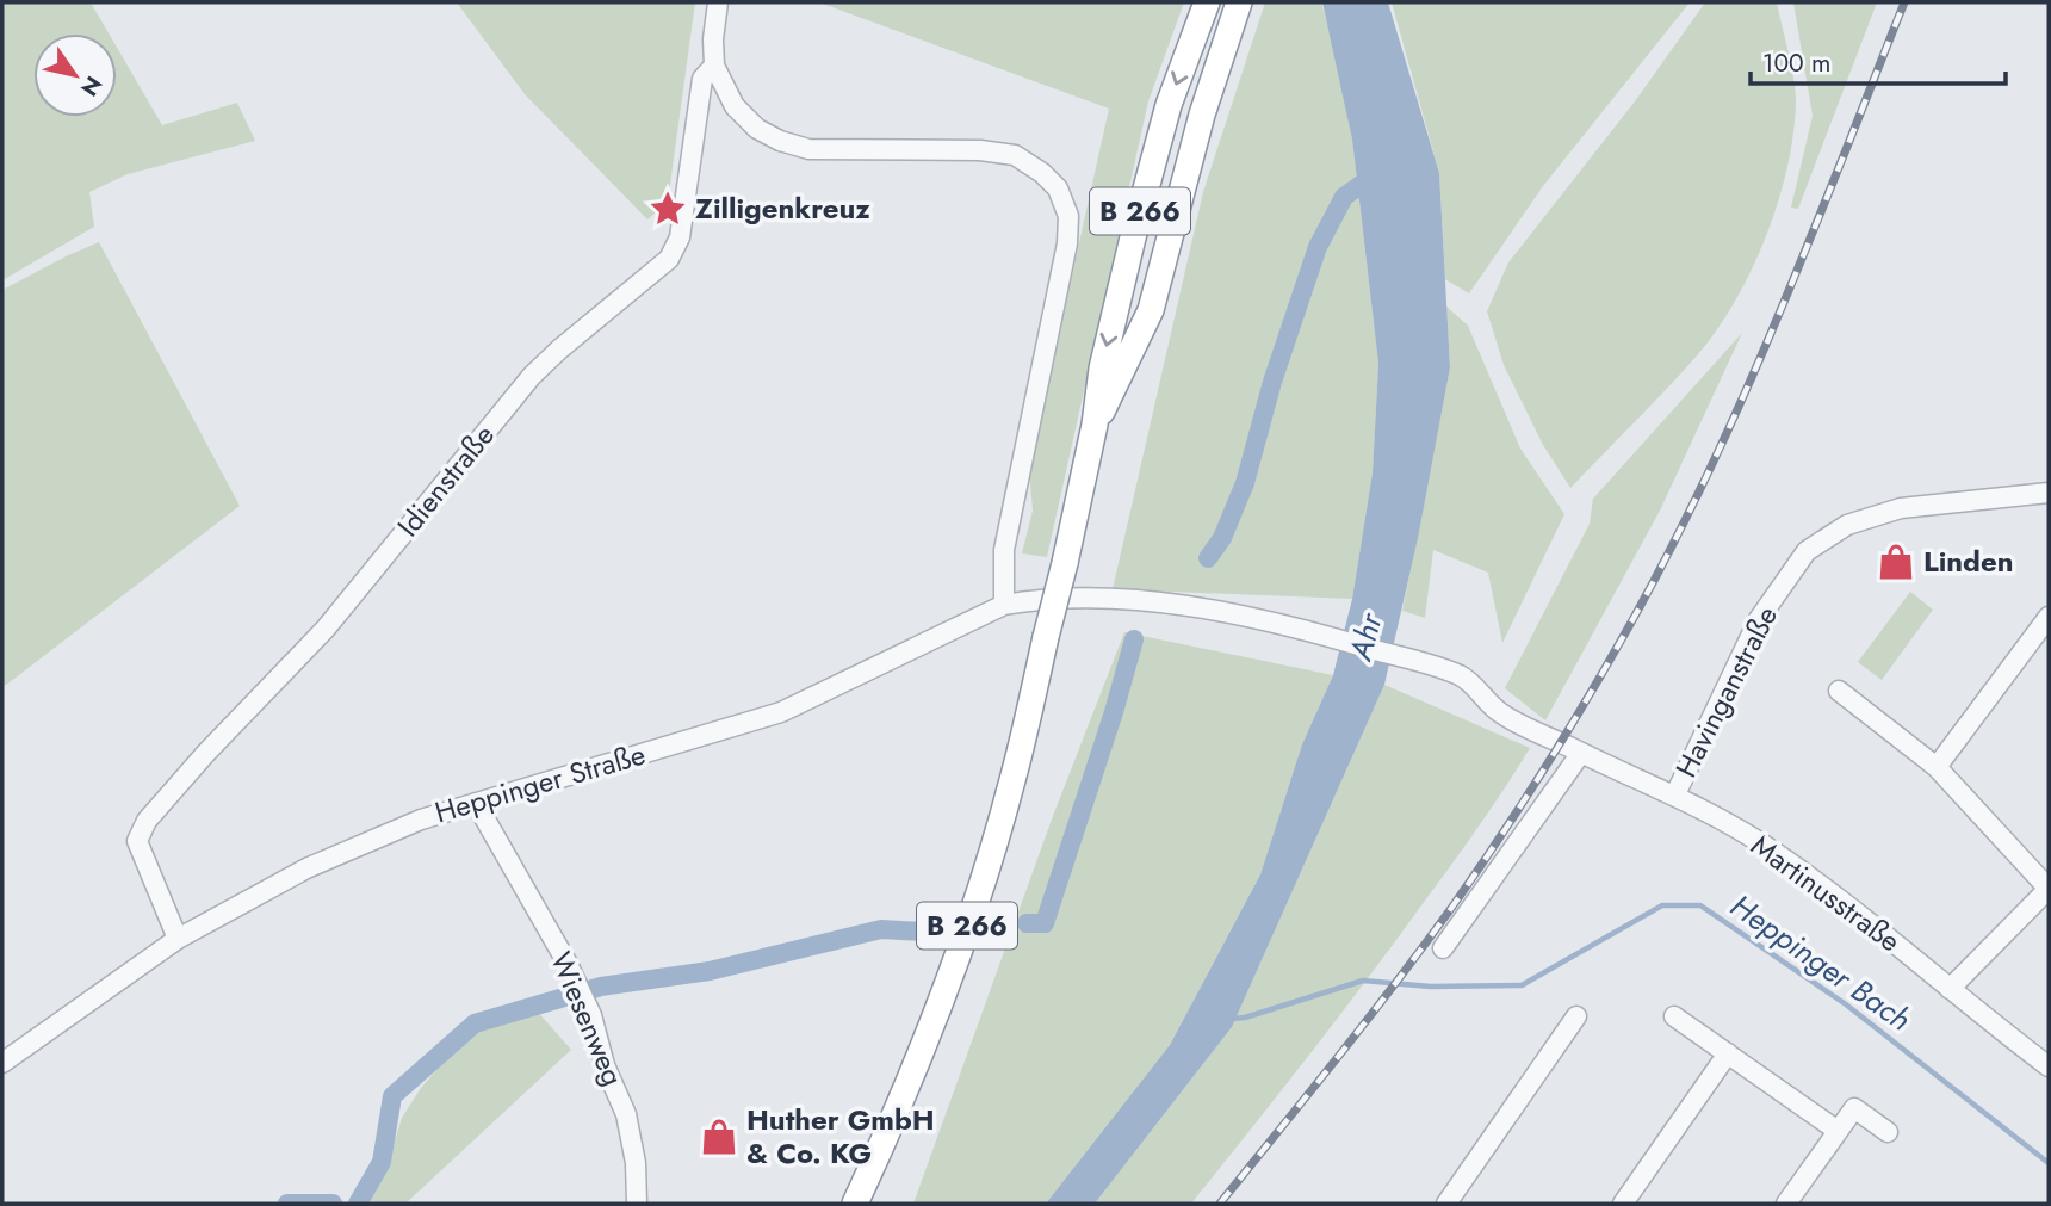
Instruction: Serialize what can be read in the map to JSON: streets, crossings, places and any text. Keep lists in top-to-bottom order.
{
  "streets": {
    "highway": ["B 266"],
    "street": [
      "Idienstraße",
      "Havinganstraße",
      "Heppinger Straße",
      "Martinusstraße",
      "Wiesenweg"
    ]
  },
  "crossings": [
    ["Idienstraße", "Heppinger Straße"],
    ["Havinganstraße", "Martinusstraße"],
    ["Heppinger Straße", "Martinusstraße"],
    ["Heppinger Straße", "Wiesenweg"]
  ],
  "water": ["Ahr", "Heppinger Bach"],
  "places": {
    "place": ["Zilligenkreuz"],
    "shop": ["Linden", "Huther GmbH & Co. KG"]
  },
  "scale_bar": "100 m",
  "north": "bottom right"
}
